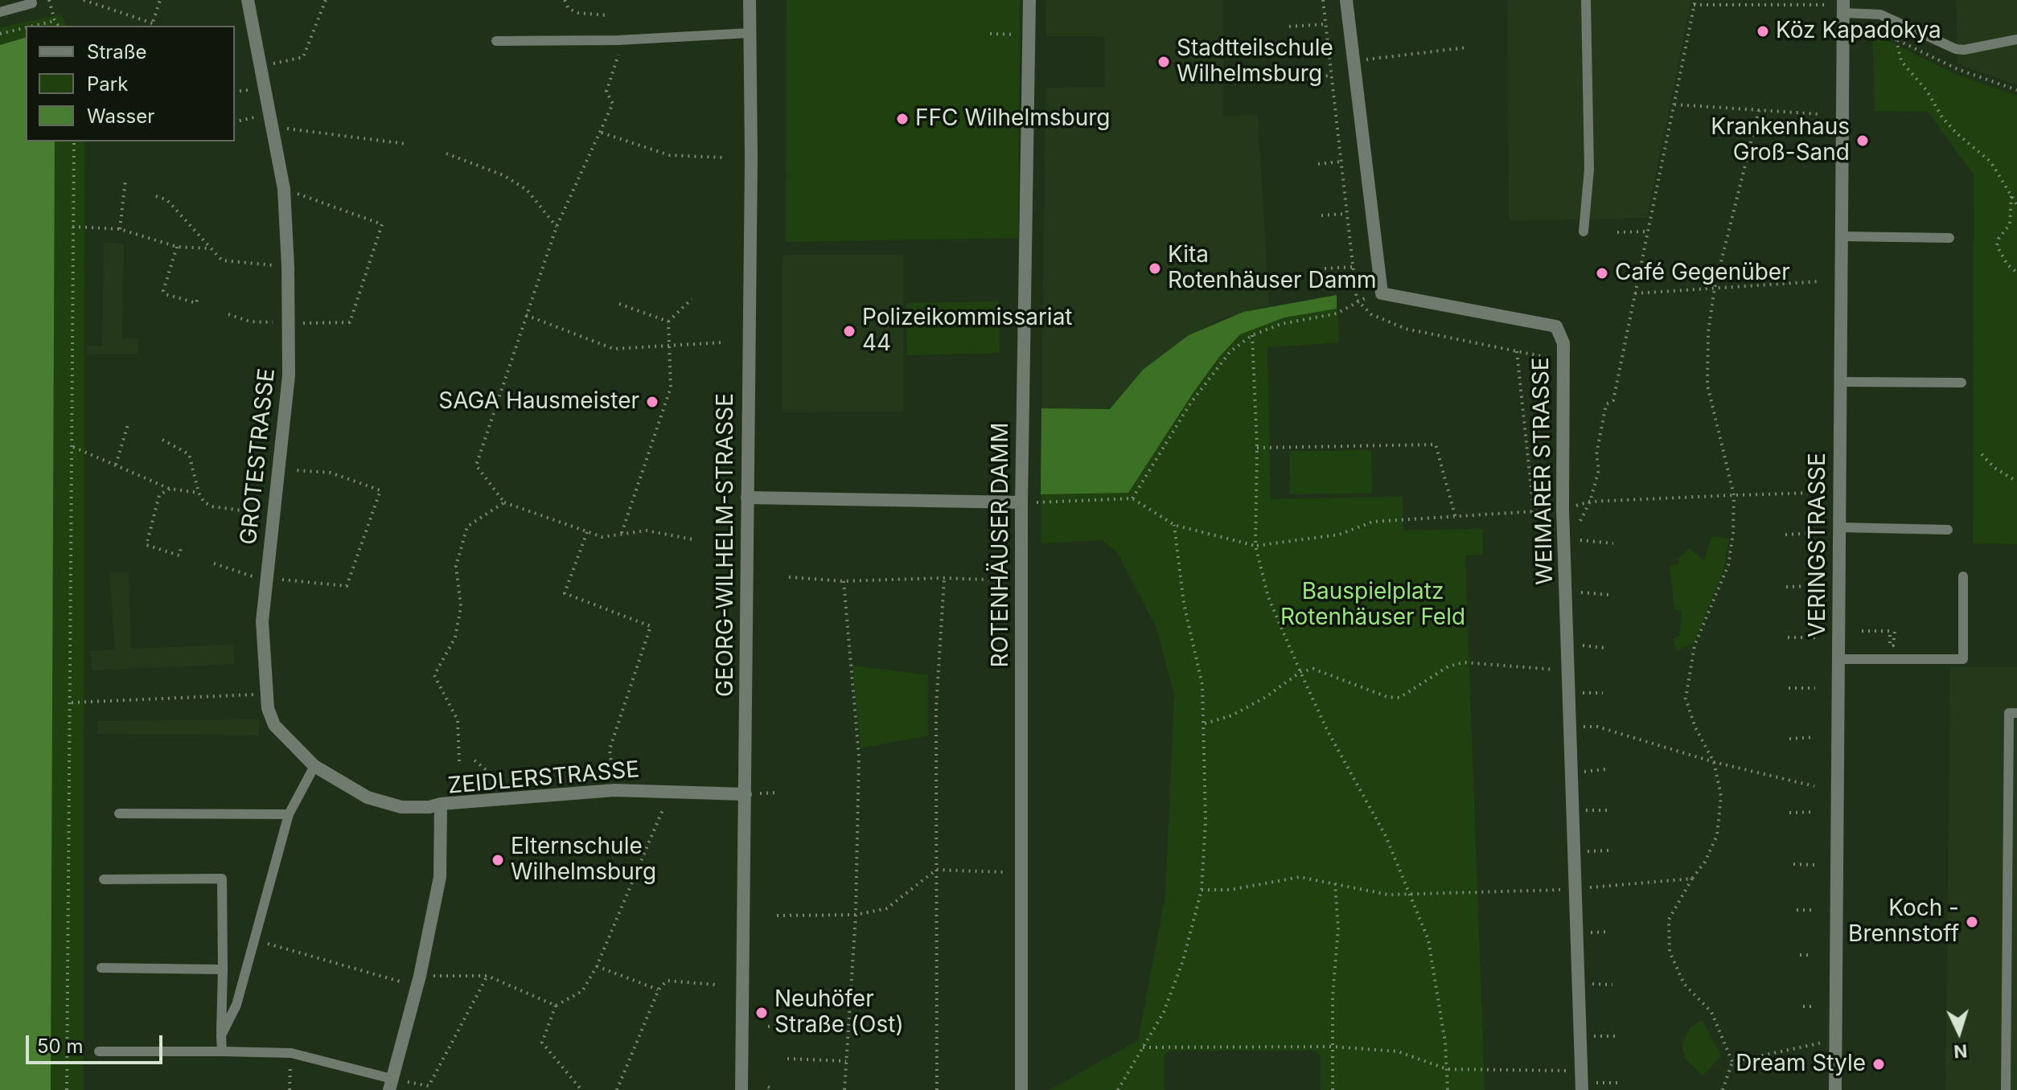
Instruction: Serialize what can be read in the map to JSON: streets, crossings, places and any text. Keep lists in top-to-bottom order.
{
  "streets": {
    "street": [
      "GROTESTRASSE",
      "WEIMARER STRASSE",
      "GEORG-WILHELM-STRASSE",
      "ROTENHÄUSER DAMM",
      "VERINGSTRASSE",
      "ZEIDLERSTRASSE"
    ]
  },
  "crossings": [
    ["GROTESTRASSE", "ZEIDLERSTRASSE"],
    ["GEORG-WILHELM-STRASSE", "ZEIDLERSTRASSE"]
  ],
  "parks": ["Bauspielplatz Rotenhäuser Feld"],
  "places": [
    "Köz Kapadokya",
    "Stadtteilschule Wilhelmsburg",
    "FFC Wilhelmsburg",
    "Krankenhaus Groß-Sand",
    "Kita Rotenhäuser Damm",
    "Café Gegenüber",
    "Polizeikommissariat 44",
    "SAGA Hausmeister",
    "Elternschule Wilhelmsburg",
    "Koch - Brennstoff",
    "Neuhöfer Straße (Ost)",
    "Dream Style"
  ],
  "legend": ["Straße", "Park", "Wasser"],
  "scale_bar": "50 m",
  "north": "bottom"
}
